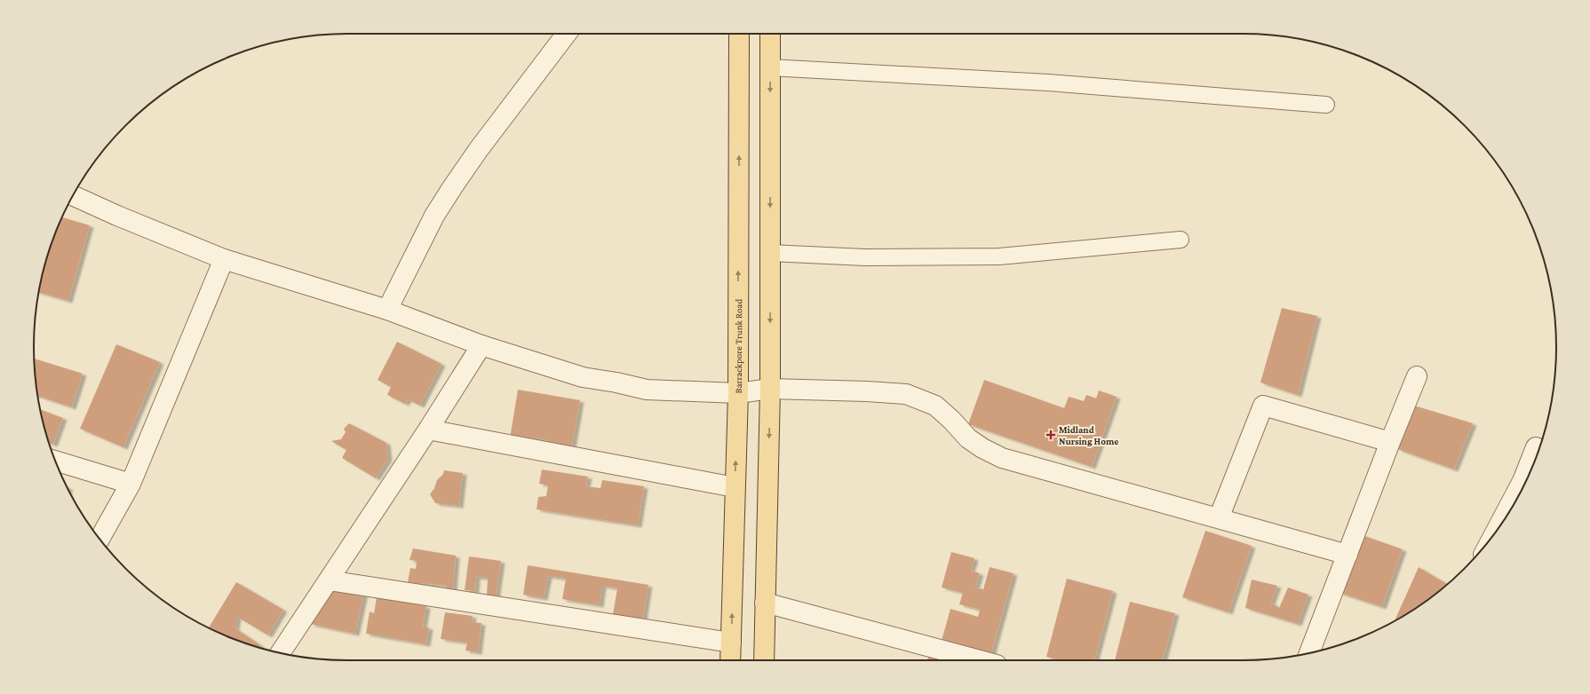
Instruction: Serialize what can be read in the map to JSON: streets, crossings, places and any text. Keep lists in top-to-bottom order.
{
  "streets": {
    "main road": ["Barrackpore Trunk Road"]
  },
  "places": {
    "health": ["Midland Nursing Home"]
  }
}
